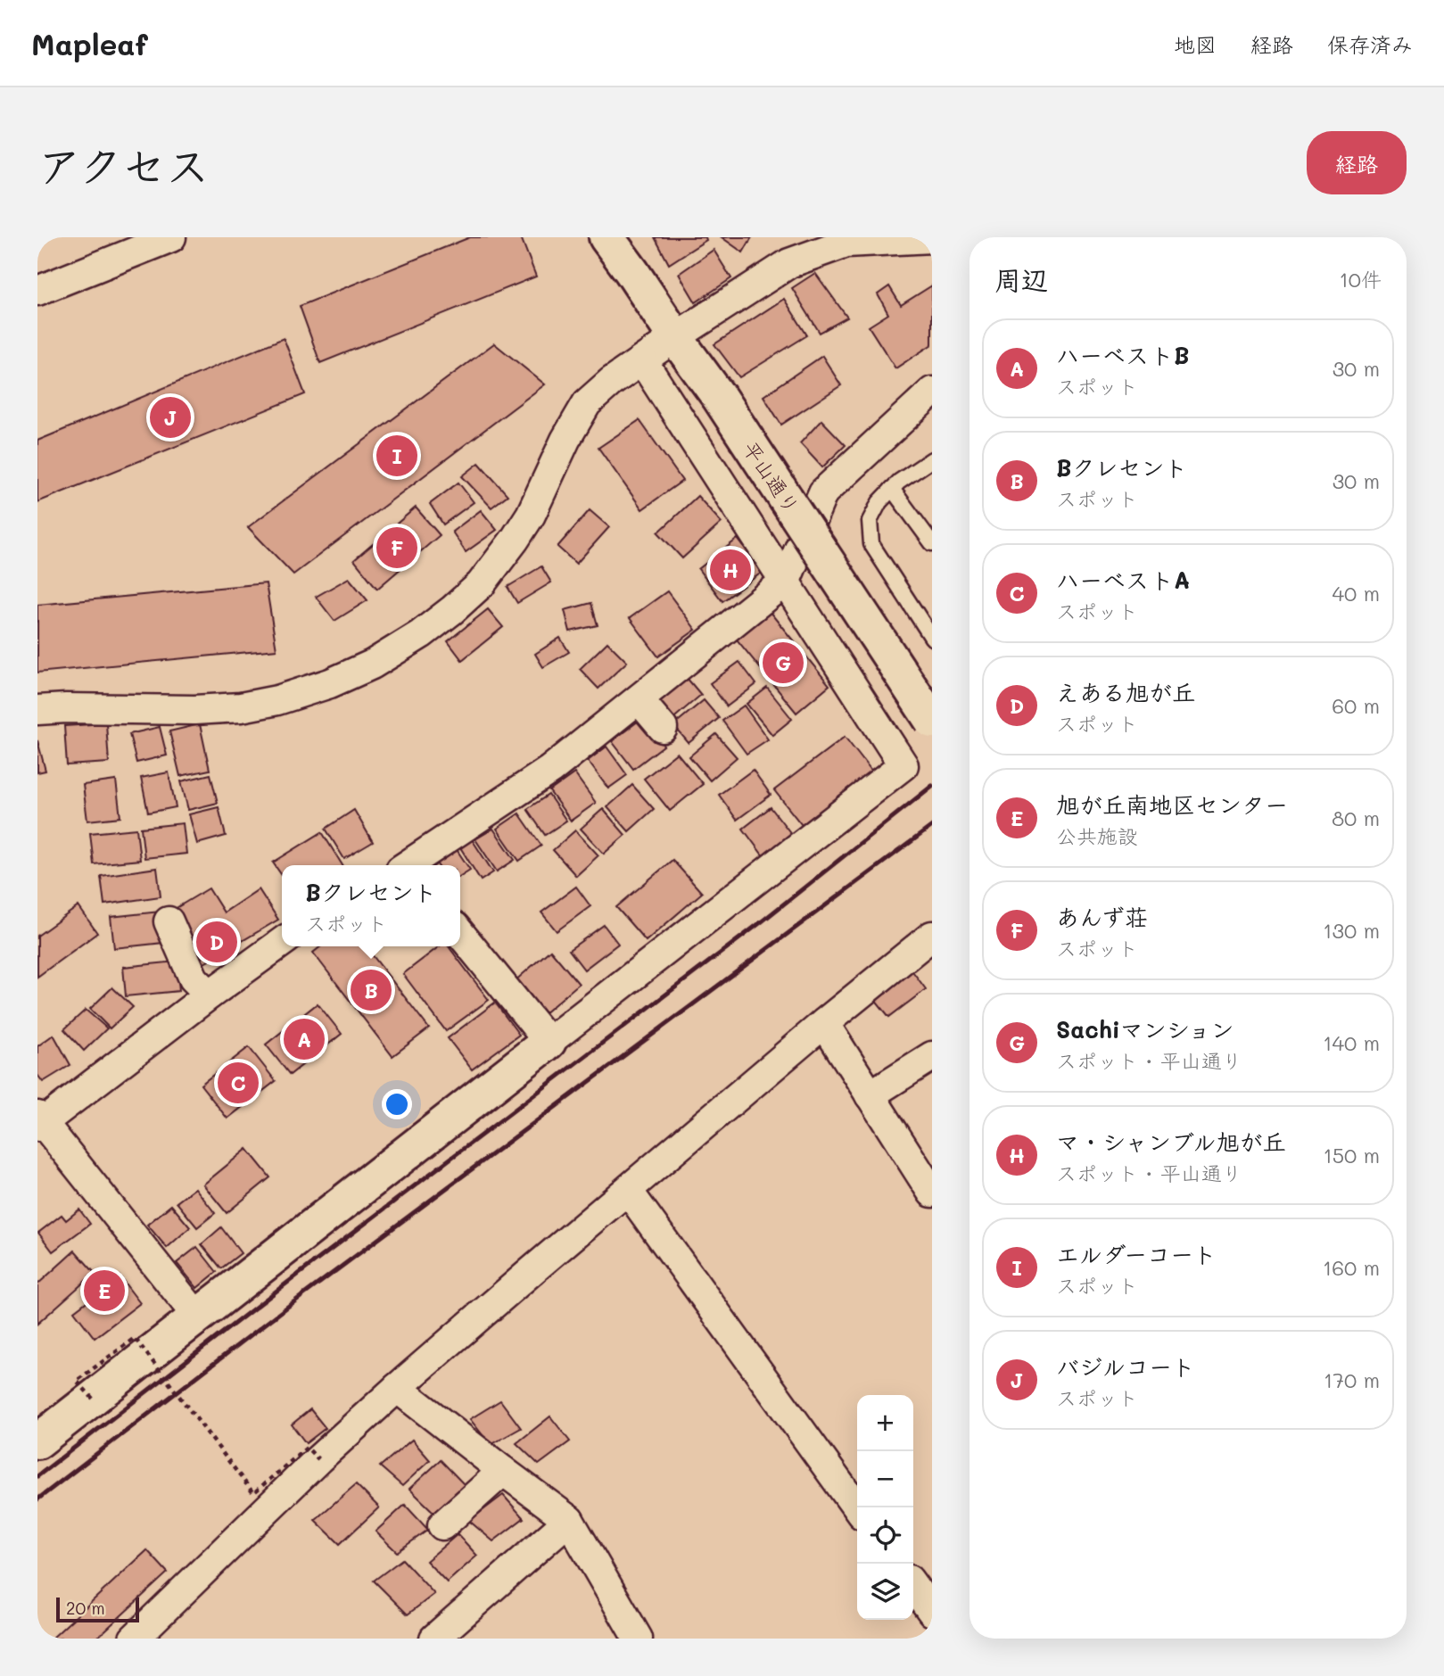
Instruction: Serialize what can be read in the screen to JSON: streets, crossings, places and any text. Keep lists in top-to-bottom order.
{
  "streets": {
    "street": ["平山通り"]
  },
  "scale_bar": "20 m",
  "page": {
    "header": "Mapleaf",
    "nav": ["地図", "経路", "保存済み"],
    "title": "アクセス",
    "buttons": "経路",
    "heading": ["周辺", "10件"],
    "list": [
      {
        "mark": "A",
        "name": "ハーベストB",
        "note": "スポット",
        "value": "30 m"
      },
      {
        "mark": "B",
        "name": "Bクレセント",
        "note": "スポット",
        "value": "30 m"
      },
      {
        "mark": "C",
        "name": "ハーベストA",
        "note": "スポット",
        "value": "40 m"
      },
      {
        "mark": "D",
        "name": "えある旭が丘",
        "note": "スポット",
        "value": "60 m"
      },
      {
        "mark": "E",
        "name": "旭が丘南地区センター",
        "note": "公共施設",
        "value": "80 m"
      },
      {
        "mark": "F",
        "name": "あんず荘",
        "note": "スポット",
        "value": "130 m"
      },
      {
        "mark": "G",
        "name": "Sachiマンション",
        "note": "スポット · 平山通り",
        "value": "140 m"
      },
      {
        "mark": "H",
        "name": "マ・シャンブル旭が丘",
        "note": "スポット · 平山通り",
        "value": "150 m"
      },
      {
        "mark": "I",
        "name": "エルダーコート",
        "note": "スポット",
        "value": "160 m"
      },
      {
        "mark": "J",
        "name": "バジルコート",
        "note": "スポット",
        "value": "170 m"
      }
    ],
    "pins": [
      "J",
      "I",
      "F",
      "H",
      "G",
      "D",
      "B",
      "A",
      "C",
      "E"
    ],
    "popup": ["Bクレセント", "スポット"],
    "map_buttons": ["+", "−"],
    "scale": "20 m"
  }
}
